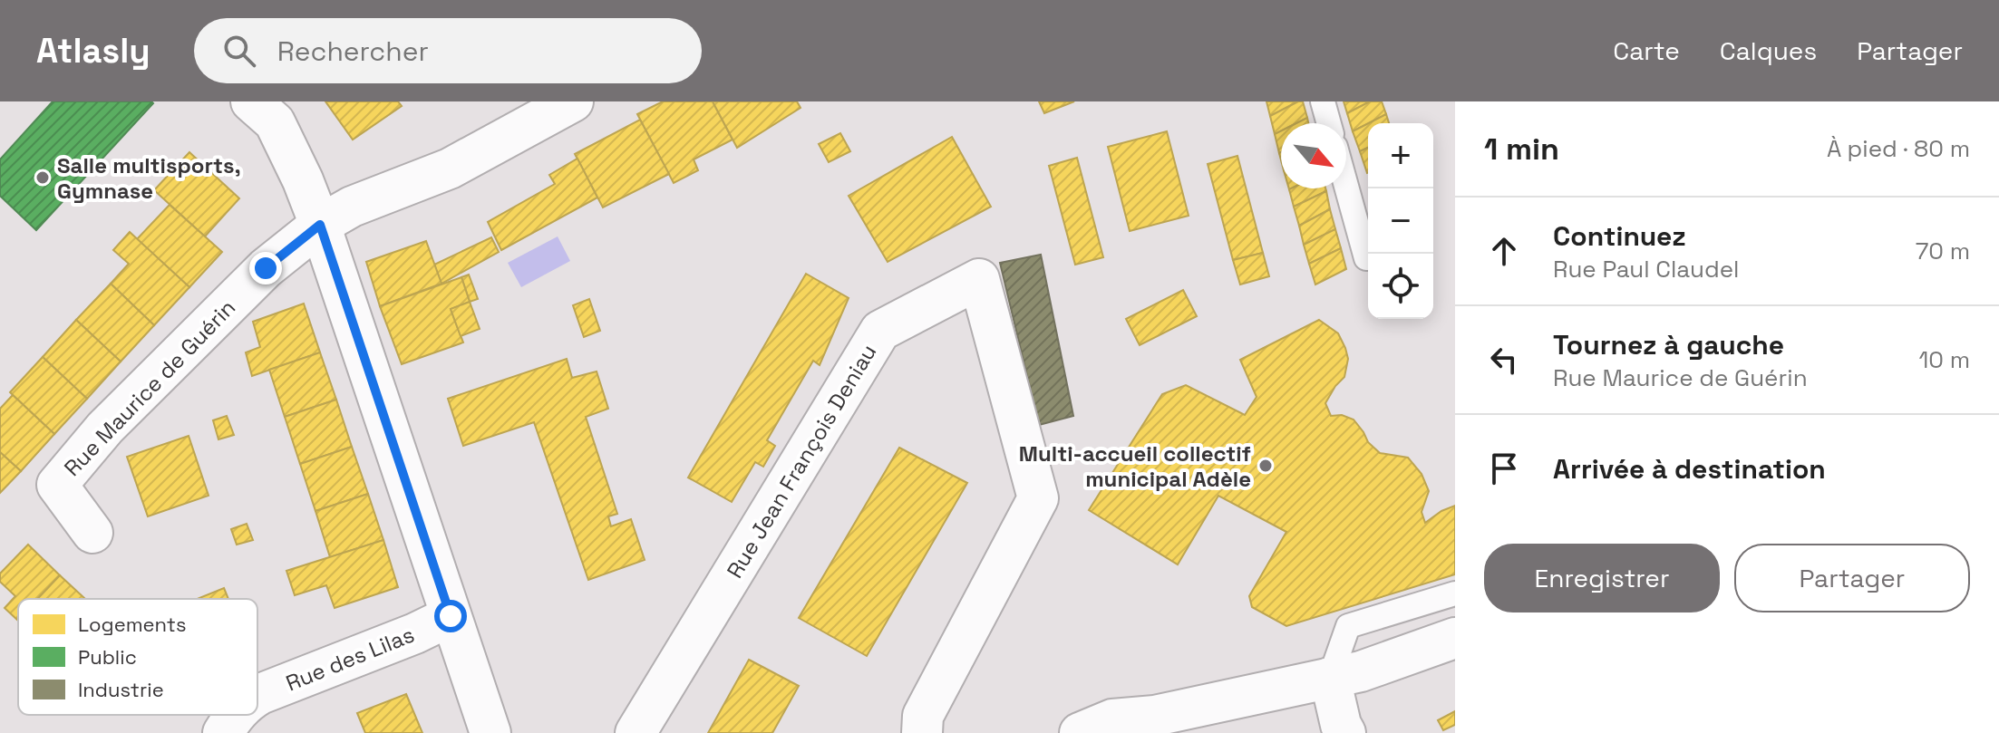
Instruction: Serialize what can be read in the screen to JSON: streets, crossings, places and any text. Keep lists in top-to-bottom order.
{
  "streets": {
    "street": ["Rue Maurice de Guérin", "Rue Jean François Deniau", "Rue des Lilas"]
  },
  "places": ["Salle multisports, Gymnase", "Multi-accueil collectif municipal Adèle"],
  "legend": ["Logements", "Public", "Industrie"],
  "north": "bottom right",
  "page": {
    "header": "Atlasly",
    "search": "Rechercher",
    "nav": ["Carte", "Calques", "Partager"],
    "heading": ["1 min", "À pied · 80 m"],
    "map_buttons": ["+", "−"],
    "list": [
      ["Continuez", "Rue Paul Claudel", "70 m"],
      ["Tournez à gauche", "Rue Maurice de Guérin", "10 m"],
      "Arrivée à destination"
    ],
    "buttons": ["Enregistrer", "Partager"]
  }
}
